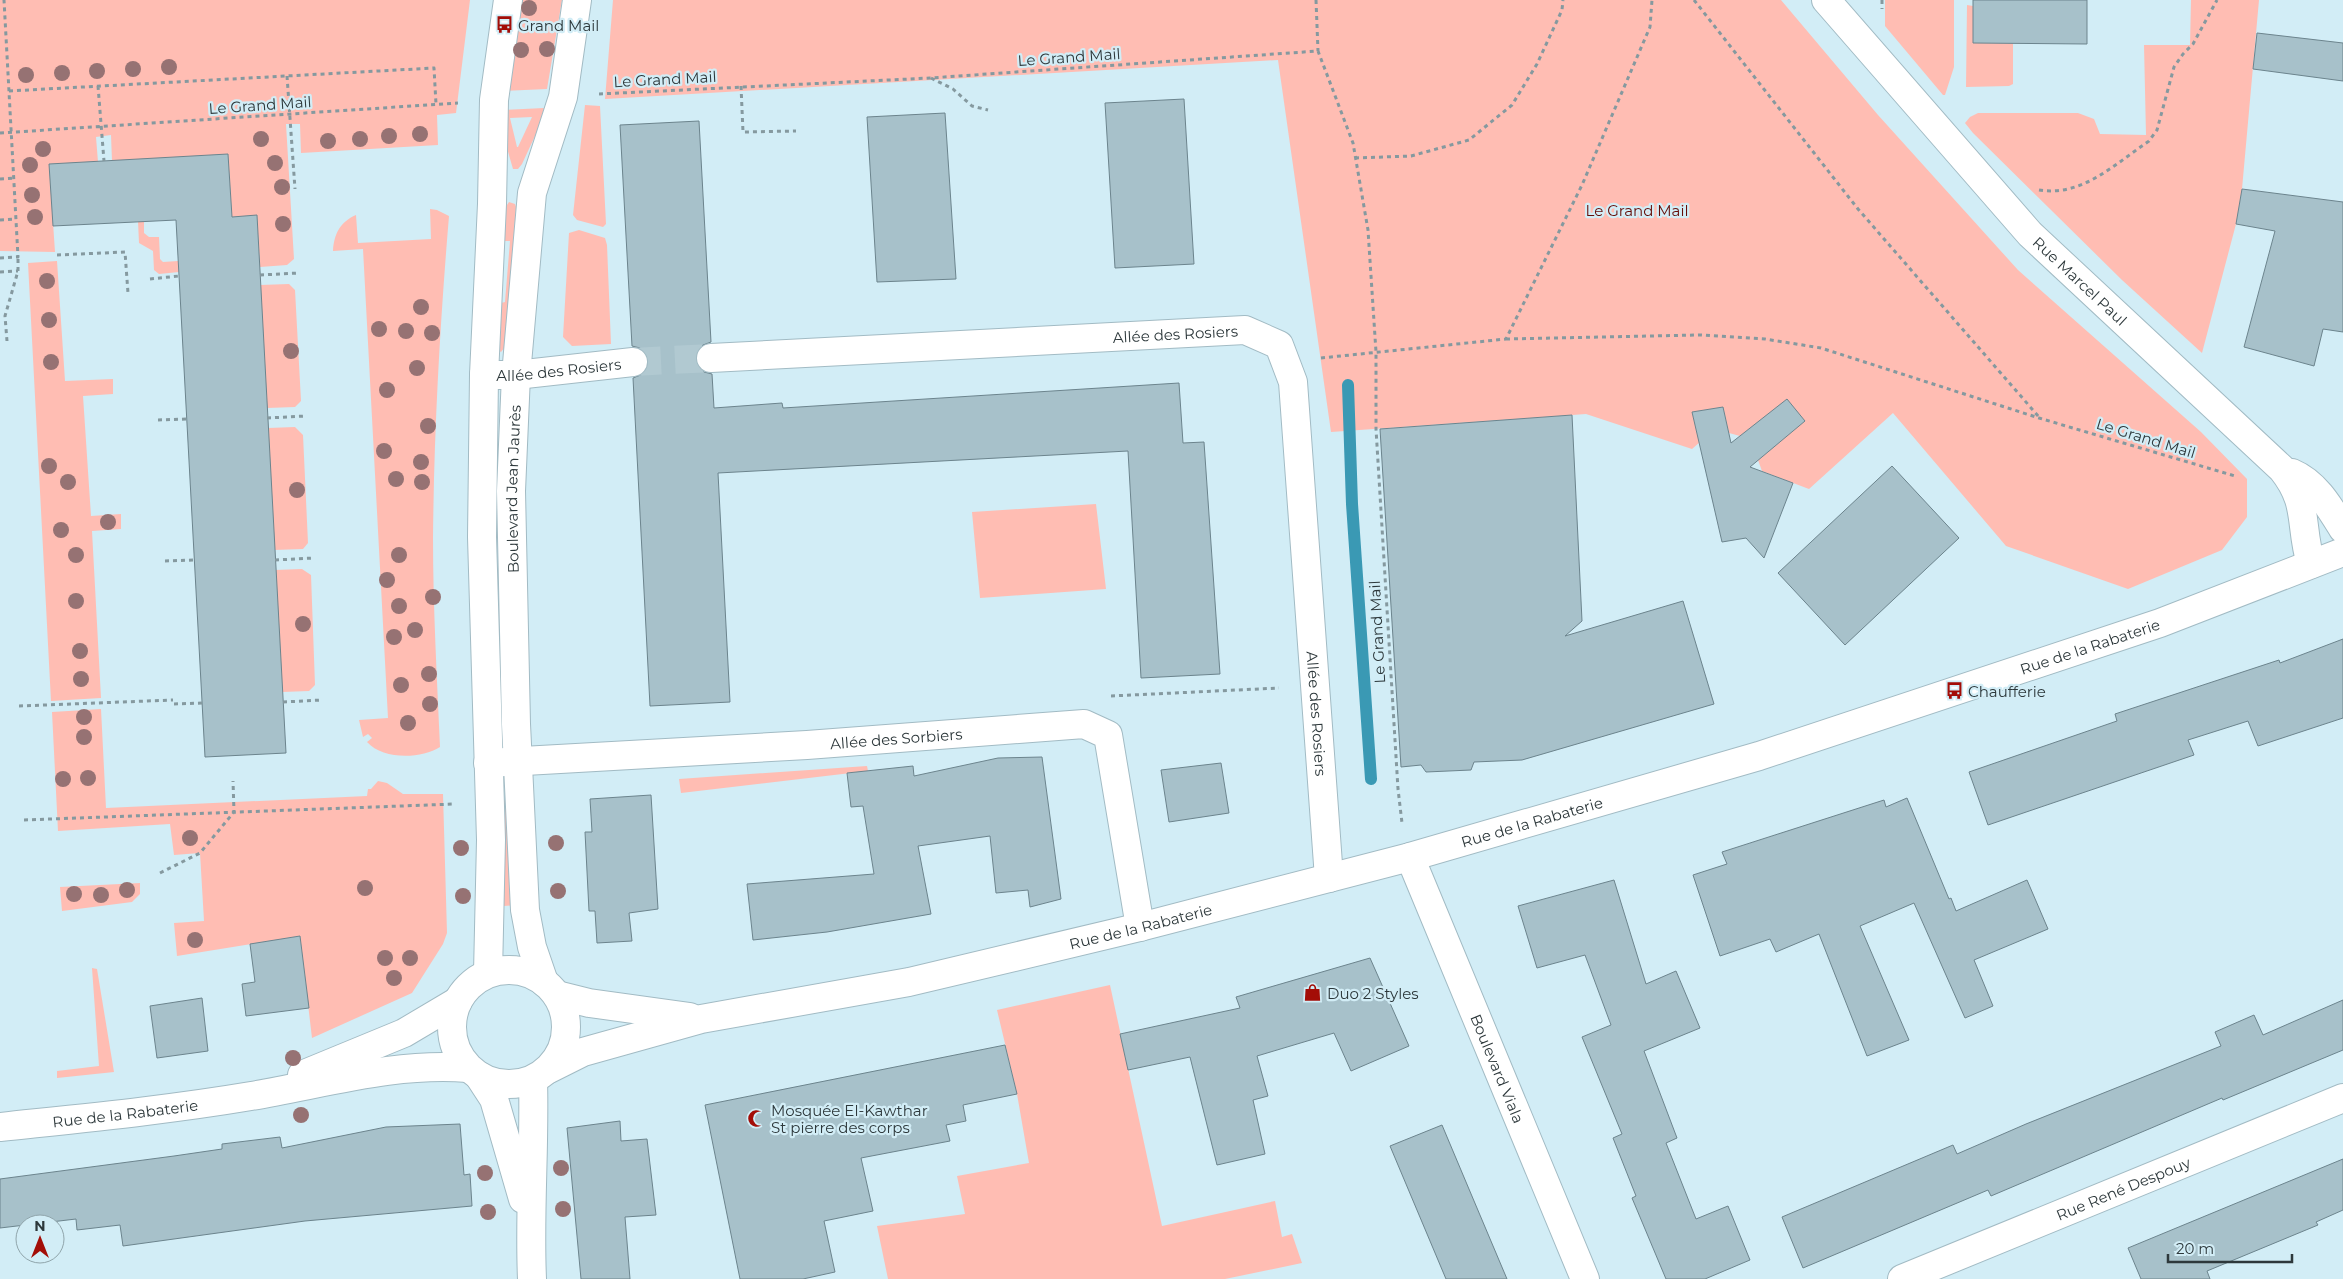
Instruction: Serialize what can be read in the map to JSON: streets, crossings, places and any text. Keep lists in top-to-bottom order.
{
  "streets": {
    "street": [
      "Rue Marcel Paul",
      "Allée des Rosiers",
      "Boulevard Jean Jaurès",
      "Rue de la Rabaterie",
      "Allée des Sorbiers",
      "Boulevard Viala",
      "Rue René Despouy"
    ],
    "path": ["Le Grand Mail"]
  },
  "crossings": [
    ["Le Grand Mail", "Boulevard Jean Jaurès"],
    ["Rue Marcel Paul", "Rue de la Rabaterie"],
    ["Allée des Rosiers", "Boulevard Jean Jaurès"],
    ["Allée des Rosiers", "Rue de la Rabaterie"],
    ["Boulevard Jean Jaurès", "Rue de la Rabaterie"],
    ["Boulevard Jean Jaurès", "Allée des Sorbiers"],
    ["Rue de la Rabaterie", "Allée des Sorbiers"],
    ["Rue de la Rabaterie", "Boulevard Viala"]
  ],
  "parks": ["Le Grand Mail"],
  "places": {
    "bus stop": ["Grand Mail", "Chaufferie"],
    "shop": ["Duo 2 Styles"],
    "mosque": ["Mosquée El-Kawthar St pierre des corps"]
  },
  "scale_bar": "20 m",
  "north": "top"
}
